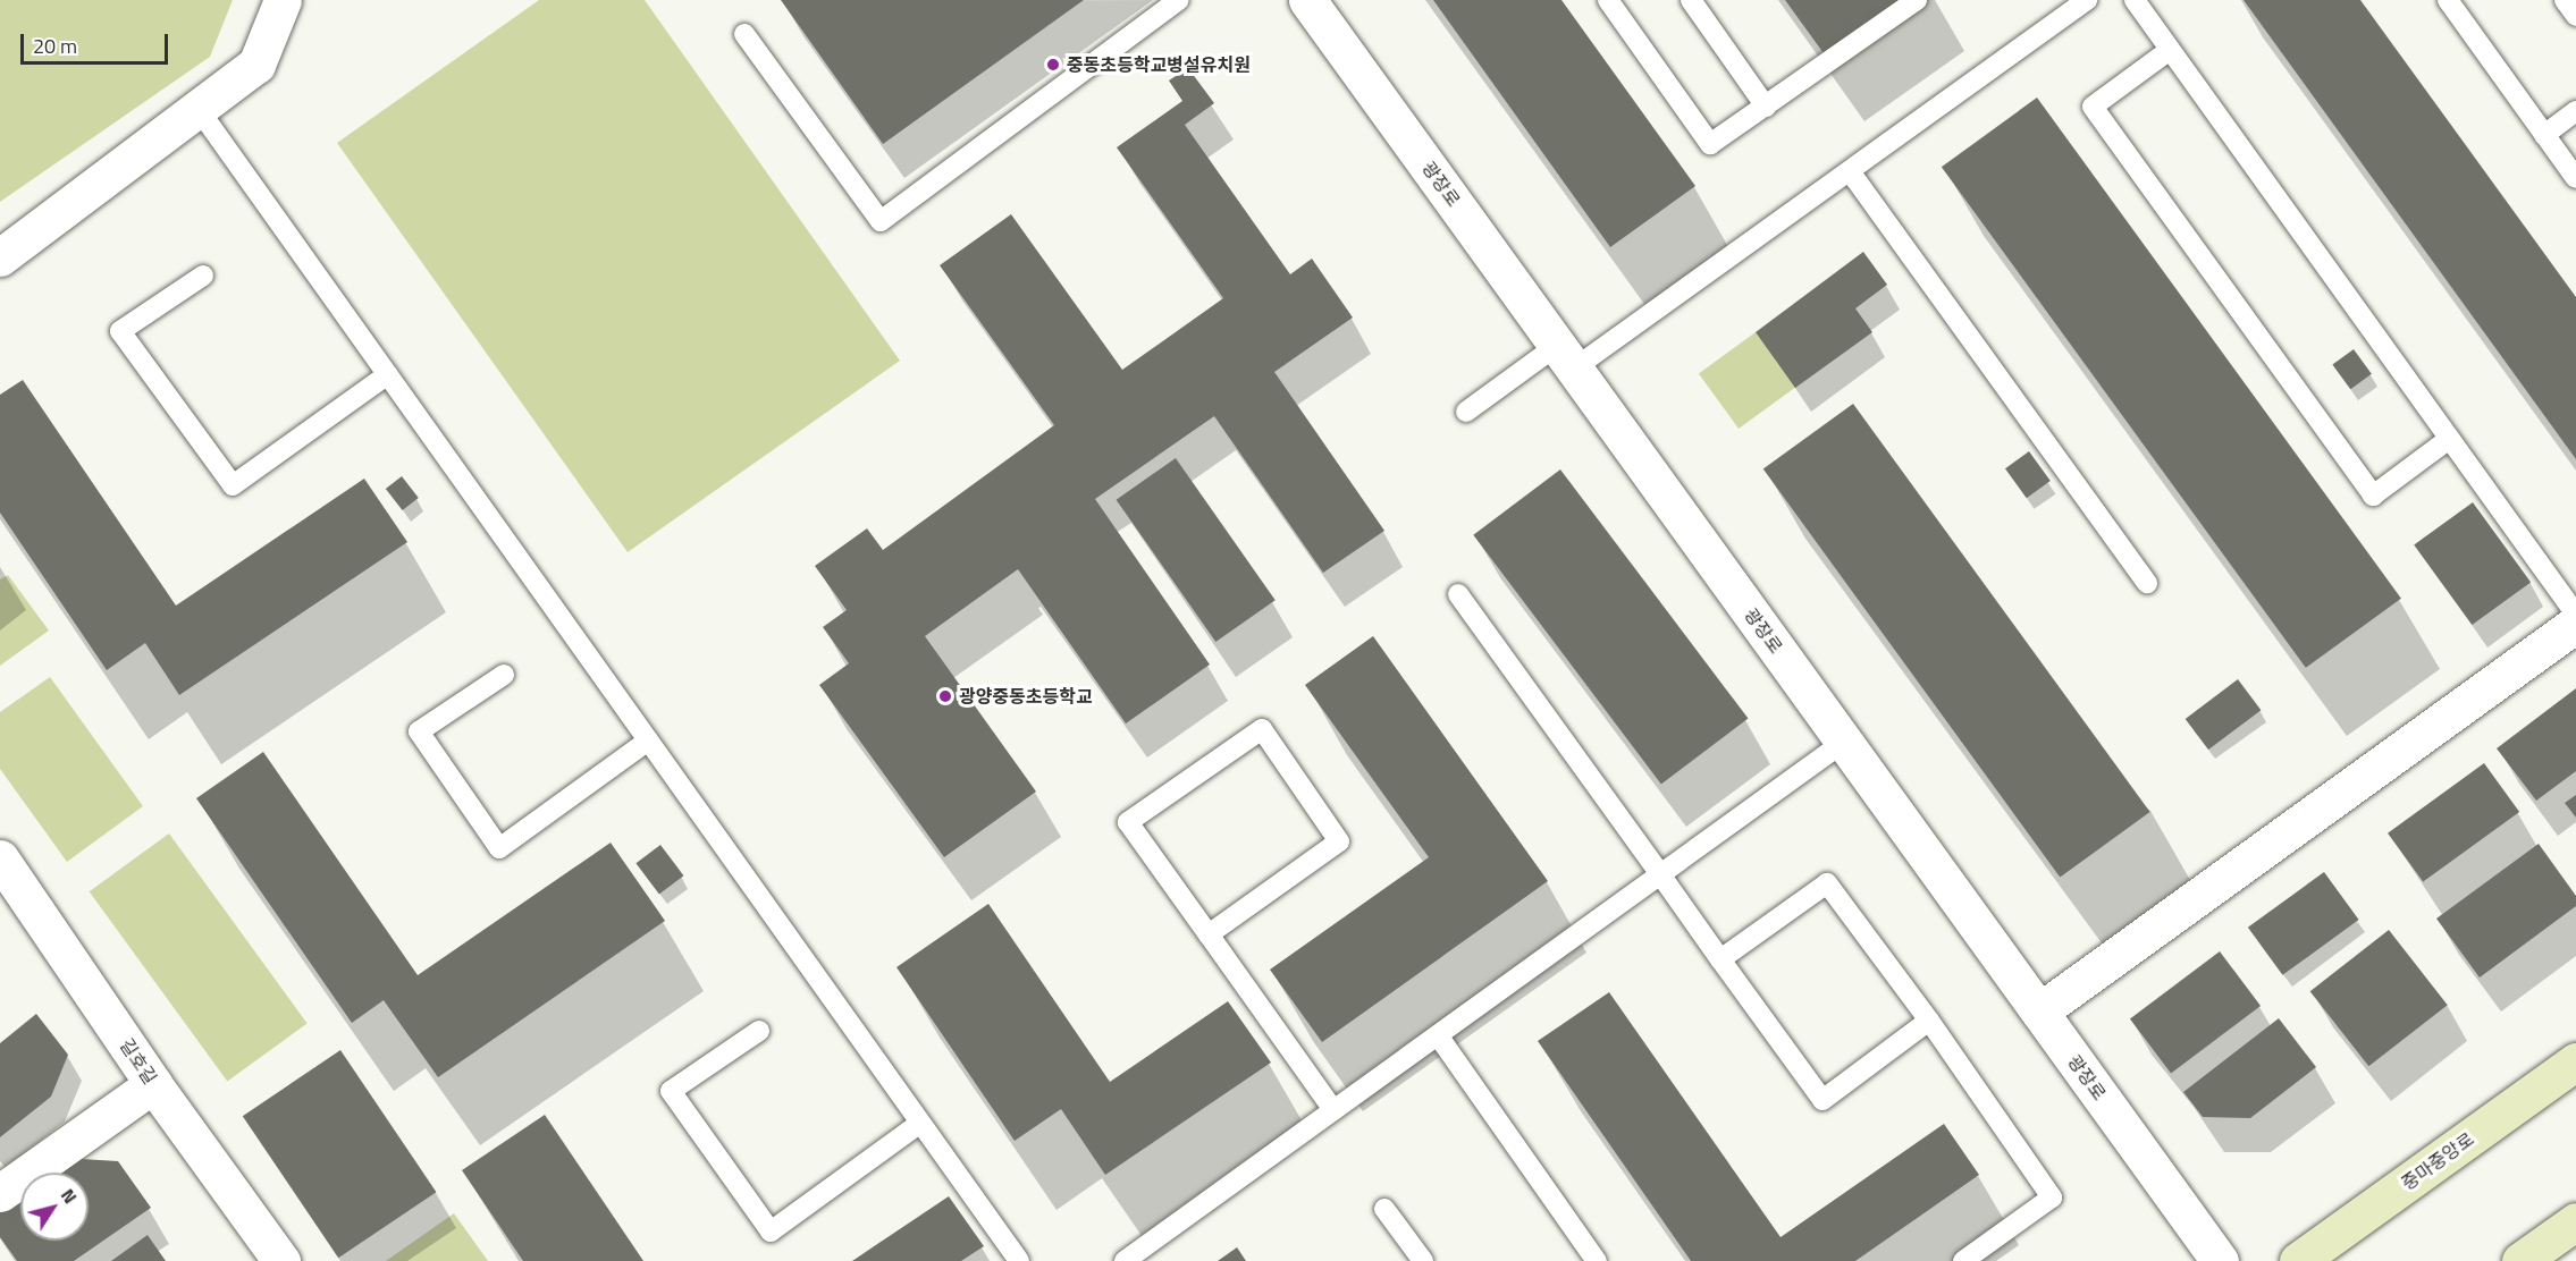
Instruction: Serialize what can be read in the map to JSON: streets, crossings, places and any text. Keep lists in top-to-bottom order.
{
  "streets": {
    "main road": ["중마중앙로"],
    "street": ["광장로", "길호길"]
  },
  "places": ["중동초등학교병설유치원", "광양중동초등학교"],
  "scale_bar": "20 m",
  "north": "top right"
}
